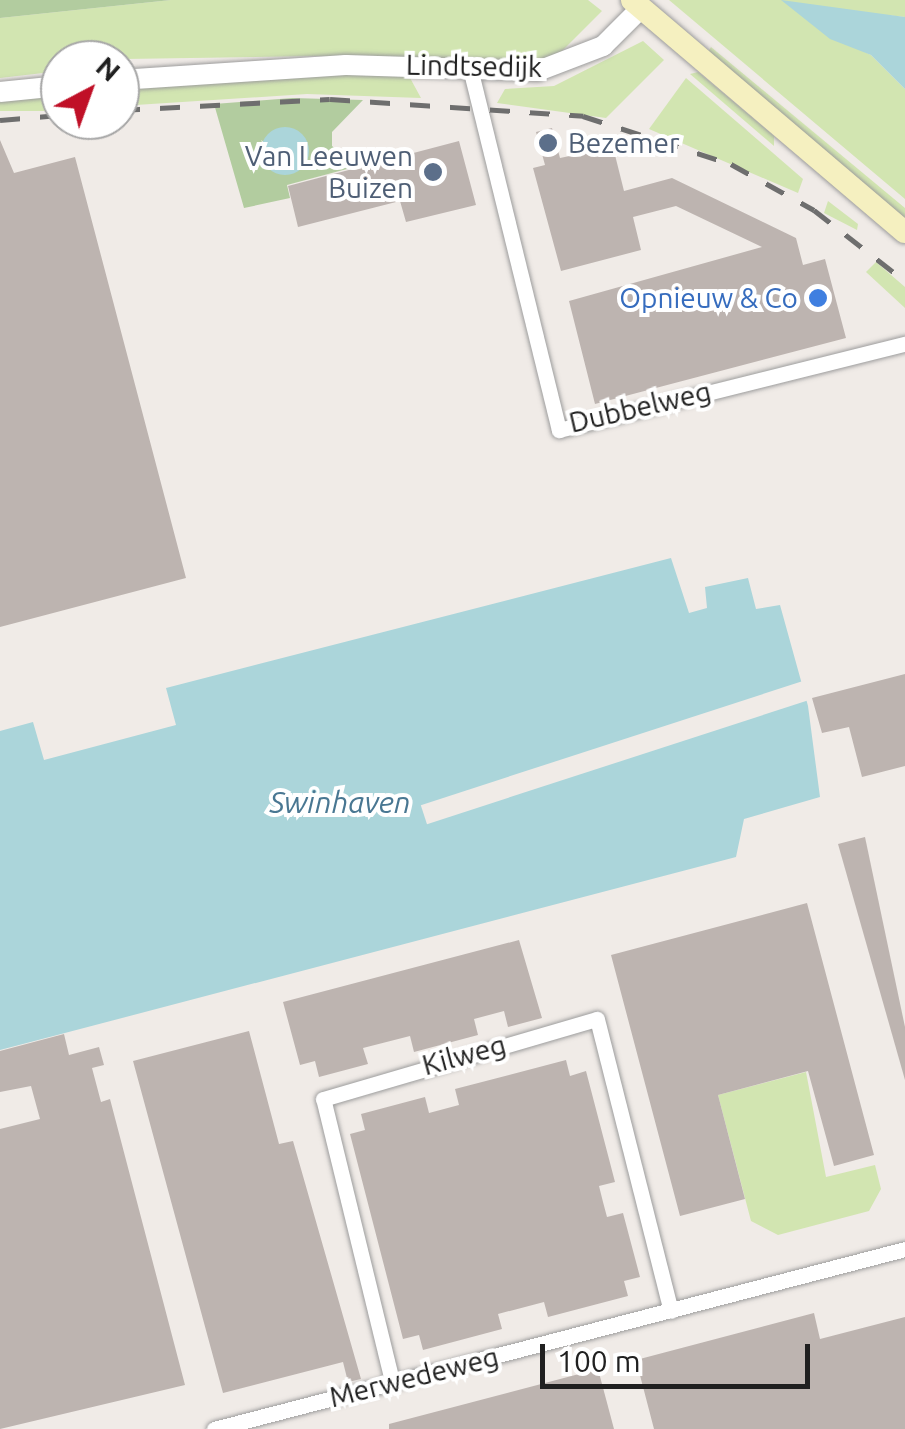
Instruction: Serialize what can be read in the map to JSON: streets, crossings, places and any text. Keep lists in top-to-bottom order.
{
  "streets": {
    "main road": ["Lindtsedijk"],
    "street": ["Dubbelweg", "Kilweg", "Merwedeweg"]
  },
  "crossings": [
    ["Lindtsedijk", "Dubbelweg"],
    ["Kilweg", "Merwedeweg"]
  ],
  "water": ["Swinhaven"],
  "places": ["Bezemer", "Van Leeuwen Buizen", "Opnieuw & Co"],
  "scale_bar": "100 m",
  "north": "top right"
}
